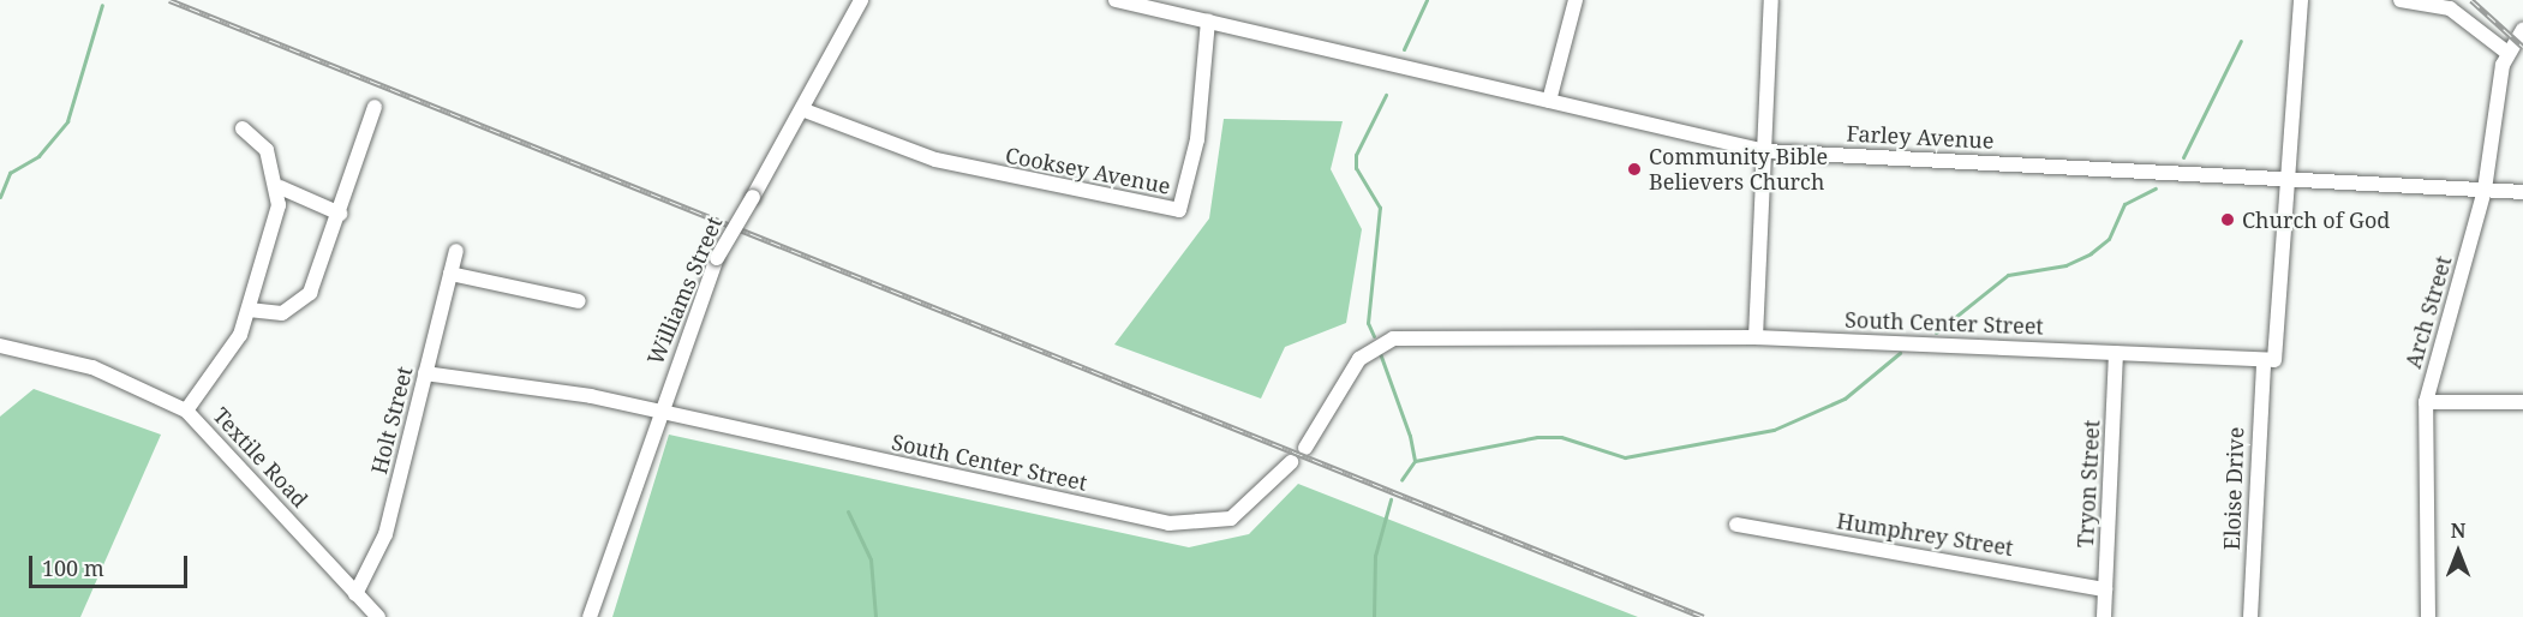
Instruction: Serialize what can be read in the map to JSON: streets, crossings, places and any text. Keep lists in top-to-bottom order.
{
  "streets": {
    "street": [
      "Farley Avenue",
      "Cooksey Avenue",
      "Williams Street",
      "Arch Street",
      "South Center Street",
      "Holt Street",
      "Textile Road",
      "Tryon Street",
      "Eloise Drive",
      "Humphrey Street"
    ]
  },
  "crossings": [
    ["Farley Avenue", "Cooksey Avenue"],
    ["Farley Avenue", "Arch Street"],
    ["Cooksey Avenue", "Williams Street"],
    ["Williams Street", "South Center Street"],
    ["South Center Street", "Holt Street"],
    ["South Center Street", "Tryon Street"],
    ["South Center Street", "Eloise Drive"],
    ["Holt Street", "Textile Road"],
    ["Tryon Street", "Humphrey Street"]
  ],
  "places": ["Community Bible Believers Church", "Church of God"],
  "scale_bar": "100 m",
  "north": "top"
}
